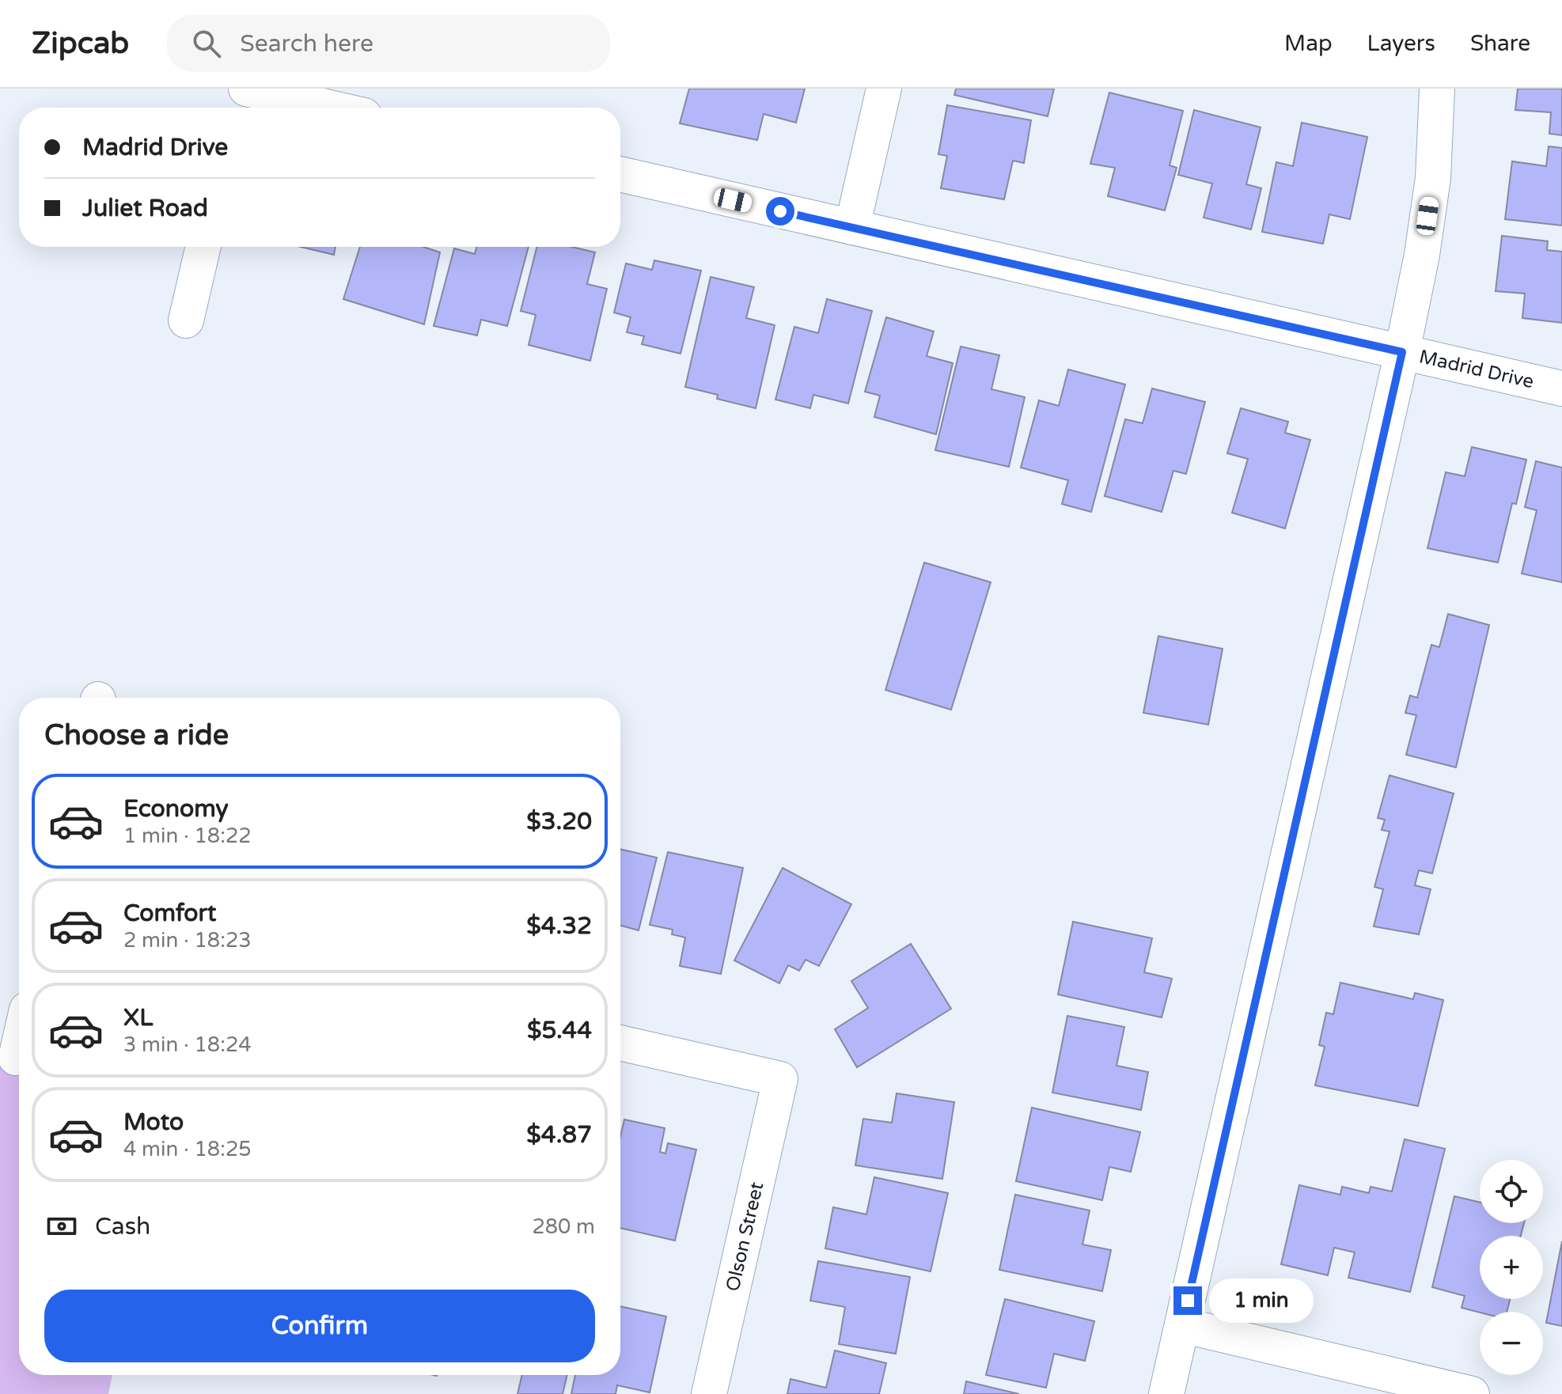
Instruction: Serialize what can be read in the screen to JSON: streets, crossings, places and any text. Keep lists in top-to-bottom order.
{
  "streets": {
    "street": ["Madrid Drive", "Olson Street"]
  },
  "page": {
    "header": "Zipcab",
    "search": "Search here",
    "nav": ["Map", "Layers", "Share"],
    "banner": ["Madrid Drive", "Juliet Road"],
    "heading": "Choose a ride",
    "list": [
      {
        "name": "Economy",
        "note": "1 min · 18:22",
        "value": "$3.20"
      },
      {
        "name": "Comfort",
        "note": "2 min · 18:23",
        "value": "$4.32"
      },
      {
        "name": "XL",
        "note": "3 min · 18:24",
        "value": "$5.44"
      },
      {
        "name": "Moto",
        "note": "4 min · 18:25",
        "value": "$4.87"
      }
    ],
    "map_buttons": ["+", "−"],
    "pay": ["Cash", "280 m"],
    "buttons": "Confirm",
    "bubble": "1 min"
  }
}
